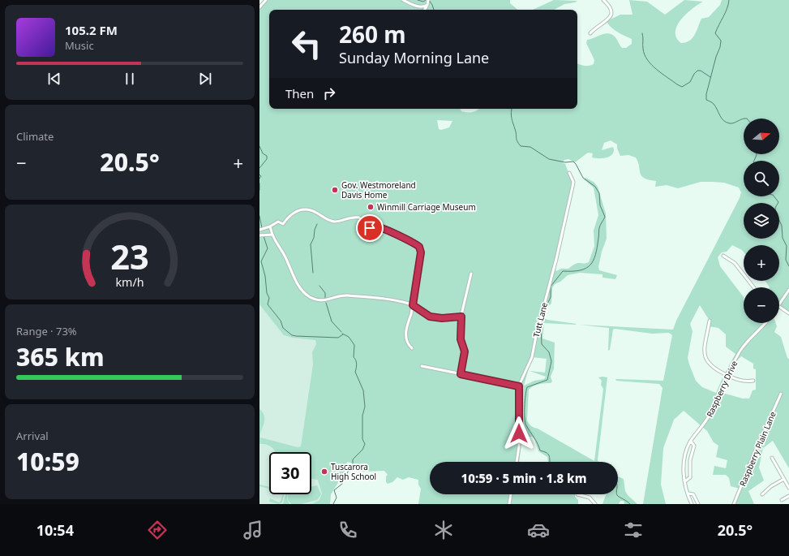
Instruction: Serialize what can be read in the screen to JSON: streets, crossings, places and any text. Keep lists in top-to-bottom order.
{
  "streets": {
    "street": ["Tutt Lane", "Raspberry Drive", "Raspberry Plain Lane"]
  },
  "places": ["Gov. Westmoreland Davis Home", "Winmill Carriage Museum", "Tuscarora High School"],
  "north": "right",
  "page": {
    "turn": ["260 m", "Sunday Morning Lane"],
    "song": ["105.2 FM", "Music"],
    "then": "Then",
    "tile": [
      "Climate",
      ["Range · 73%", "365 km"],
      ["Arrival", "10:59"]
    ],
    "map_buttons": ["+", "−"],
    "heat": ["−", "20.5°", "+"],
    "limit": "30",
    "trip": "10:59 · 5 min · 1.8 km",
    "tabs": ["10:54", "20.5°"],
    "gauge": ["23", "km/h"]
  }
}
